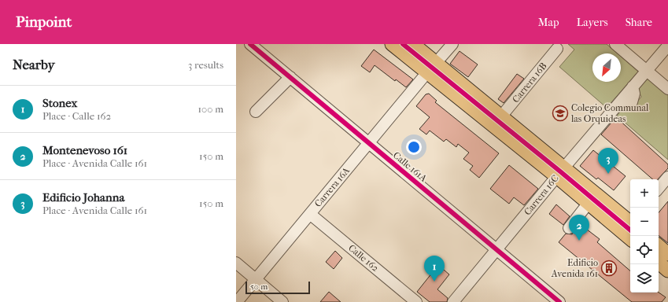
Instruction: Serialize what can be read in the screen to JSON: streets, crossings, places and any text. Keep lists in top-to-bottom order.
{
  "streets": {
    "street": [
      "Carrera 16B",
      "Calle 161A",
      "Carrera 16A",
      "Carrera 16C",
      "Calle 162"
    ]
  },
  "crossings": [
    ["Calle 161A", "Carrera 16A"],
    ["Calle 161A", "Carrera 16C"],
    ["Carrera 16A", "Calle 162"]
  ],
  "places": {
    "school or university": ["Colegio Communal las Orquideas"],
    "building": ["Edificio Avenida 161"]
  },
  "scale_bar": "50 m",
  "north": "bottom left",
  "page": {
    "header": "Pinpoint",
    "nav": ["Map", "Layers", "Share"],
    "heading": ["Nearby", "3 results"],
    "list": [
      {
        "mark": "1",
        "name": "Stonex",
        "note": "Place · Calle 162",
        "value": "100 m"
      },
      {
        "mark": "2",
        "name": "Montenevoso 161",
        "note": "Place · Avenida Calle 161",
        "value": "150 m"
      },
      {
        "mark": "3",
        "name": "Edificio Johanna",
        "note": "Place · Avenida Calle 161",
        "value": "150 m"
      }
    ],
    "pins": ["3", "2", "1"],
    "map_buttons": ["+", "−"],
    "scale": "50 m"
  }
}
